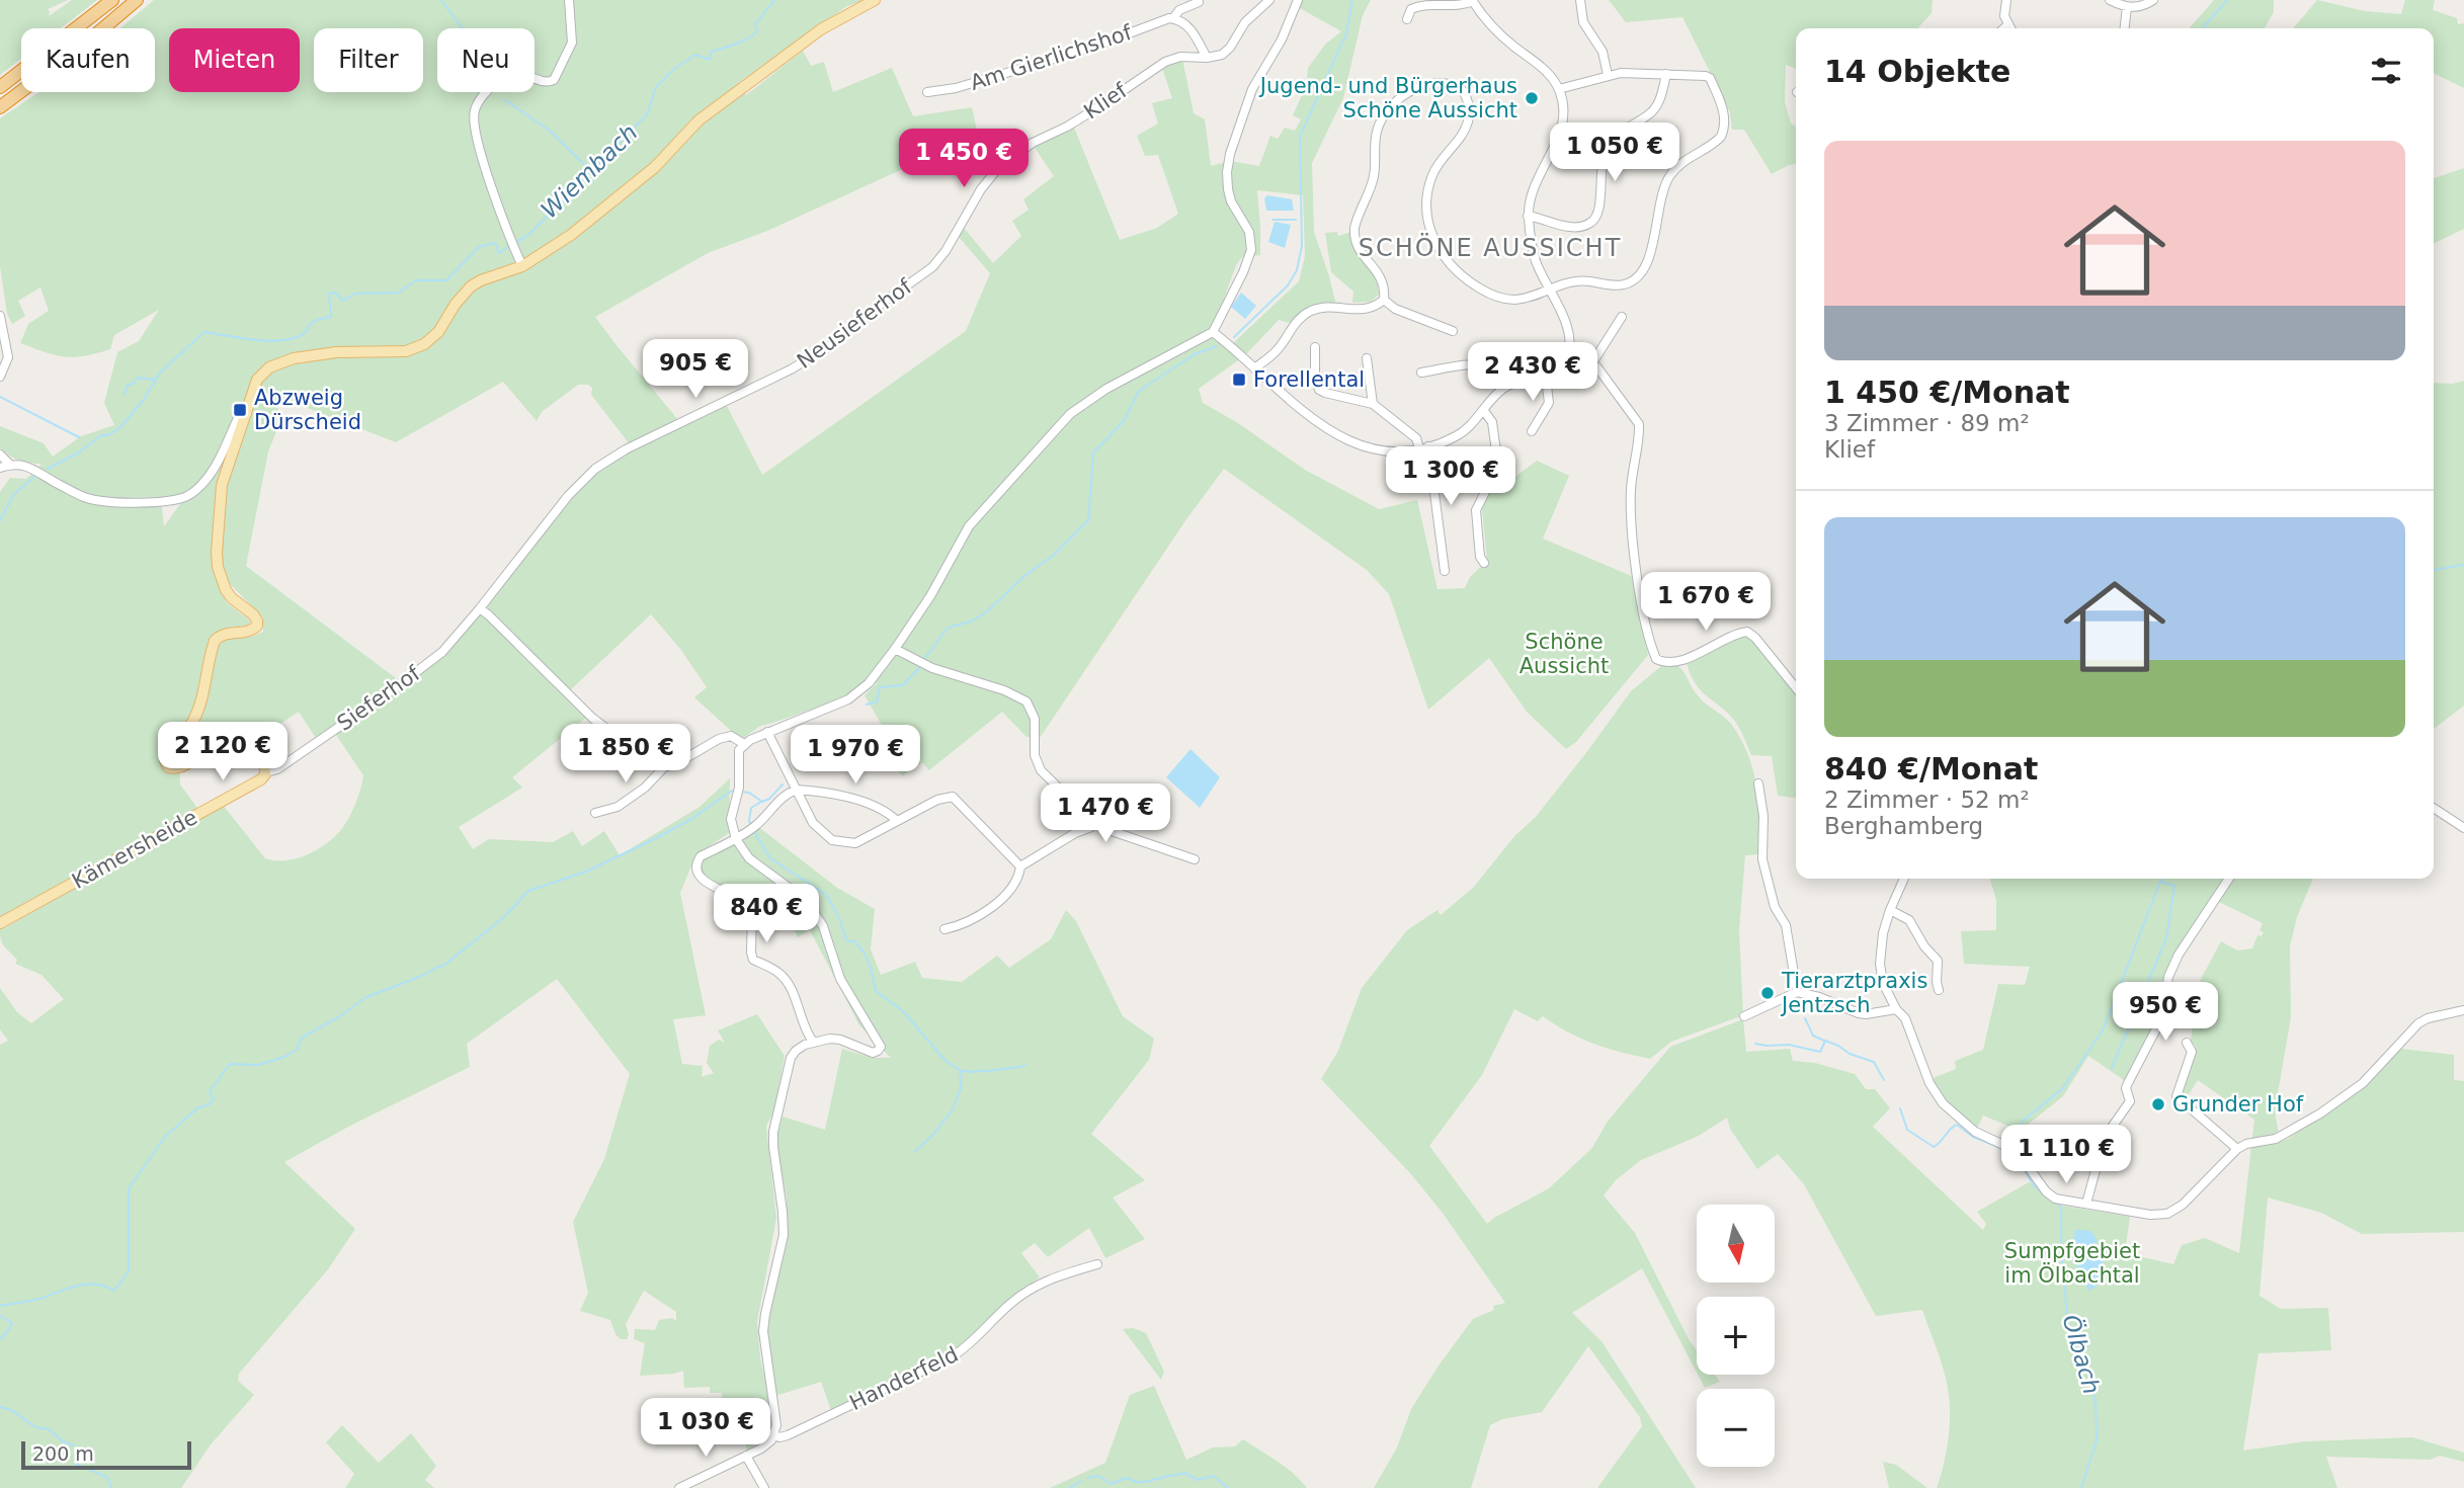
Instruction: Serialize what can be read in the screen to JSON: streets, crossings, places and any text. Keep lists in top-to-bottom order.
{
  "streets": {
    "main road": ["Kämersheide"],
    "street": [
      "Am Gierlichshof",
      "Klief",
      "Neusieferhof",
      "Sieferhof",
      "Handerfeld"
    ]
  },
  "crossings": [
    ["Klief", "Neusieferhof"],
    ["Neusieferhof", "Sieferhof"],
    ["Sieferhof", "Kämersheide"]
  ],
  "districts": ["SCHÖNE AUSSICHT"],
  "water": ["Wiembach", "Ölbach"],
  "parks": ["Schöne Aussicht", "Sumpfgebiet im Ölbachtal"],
  "places": {
    "other": ["Jugend- und Bürgerhaus Schöne Aussicht", "Tierarztpraxis Jentzsch", "Grunder Hof"],
    "transit": ["Forellental", "Abzweig Dürscheid"]
  },
  "scale_bar": "200 m",
  "north": "bottom",
  "page": {
    "chip": [
      "Kaufen",
      "Mieten",
      "Filter",
      "Neu"
    ],
    "heading": "14 Objekte",
    "list": [
      {
        "name": "1 450 €/Monat",
        "note": "3 Zimmer · 89 m² · Klief"
      },
      {
        "name": "840 €/Monat",
        "note": "2 Zimmer · 52 m² · Berghamberg"
      }
    ],
    "price": [
      "1 050 €",
      "1 450 €",
      "905 €",
      "2 430 €",
      "1 300 €",
      "1 670 €",
      "2 120 €",
      "1 850 €",
      "1 970 €",
      "1 470 €",
      "840 €",
      "950 €",
      "1 110 €",
      "1 030 €"
    ],
    "map_buttons": ["+", "−"],
    "scale": "200 m"
  }
}
